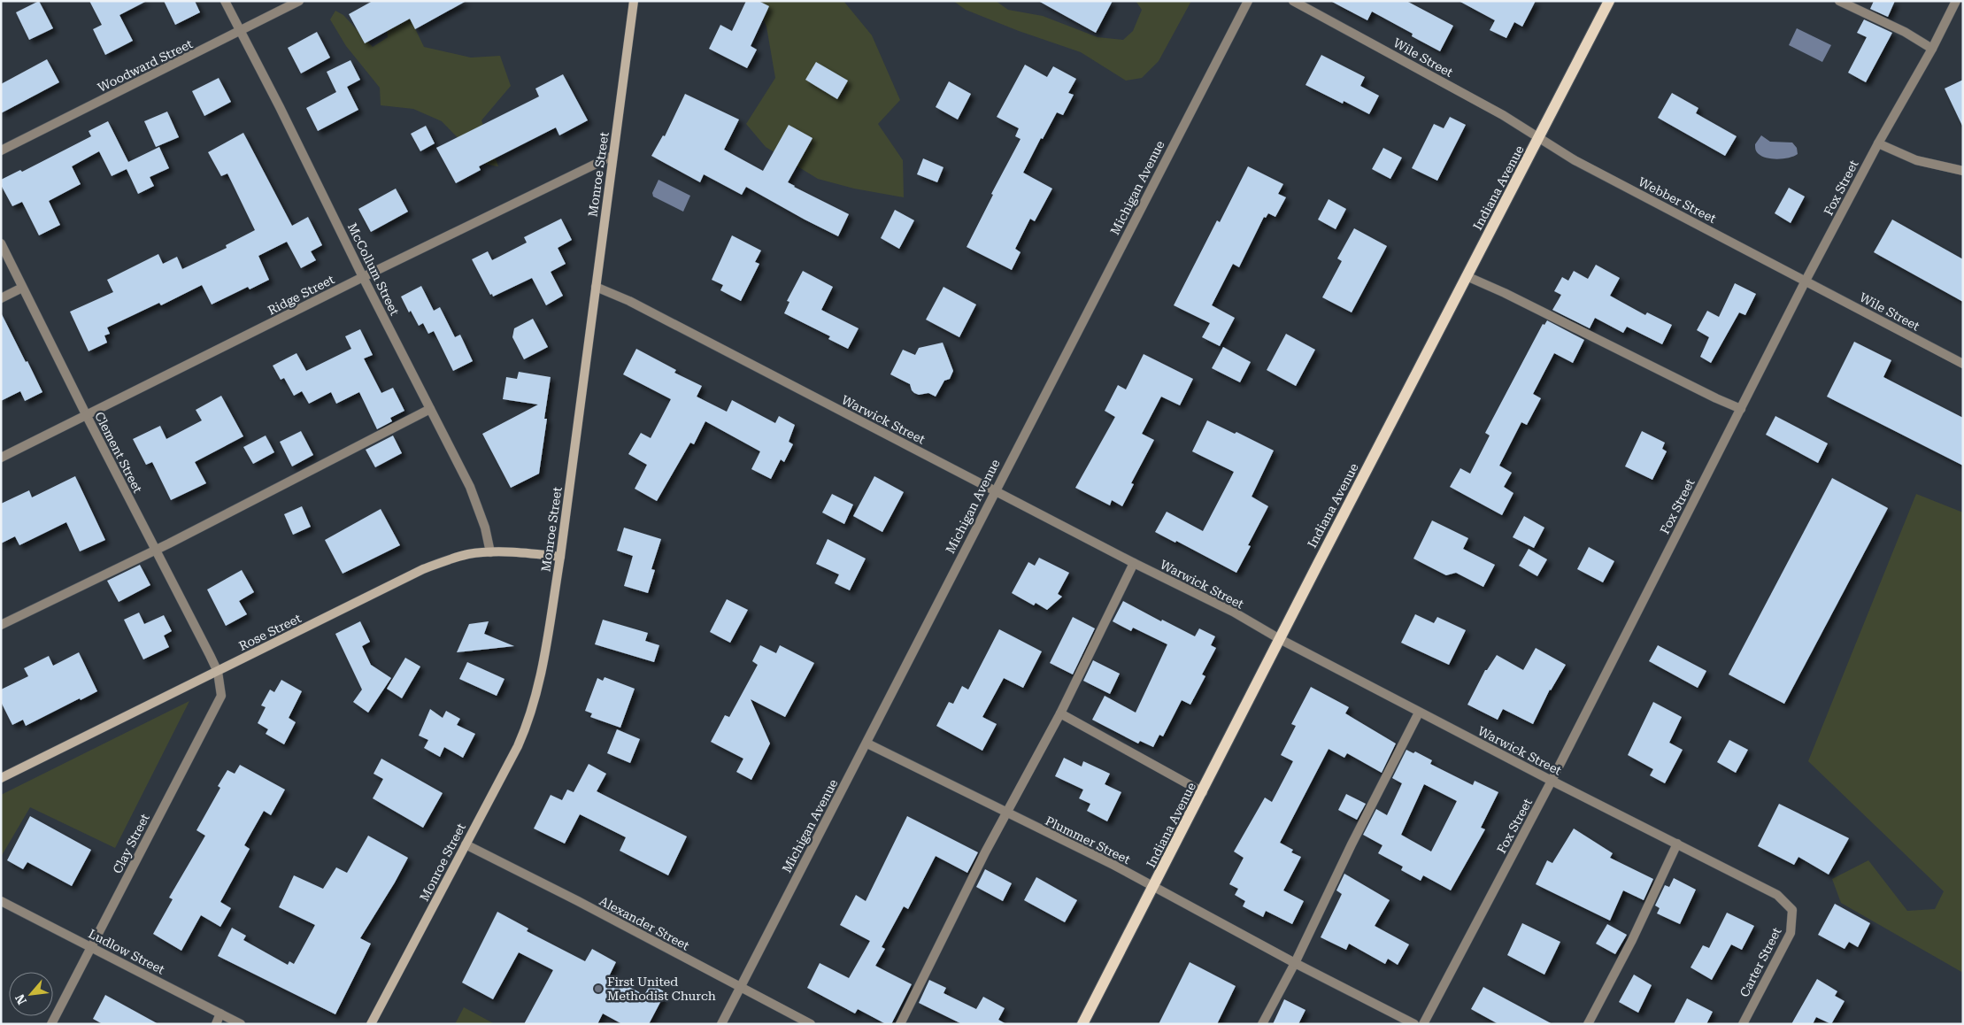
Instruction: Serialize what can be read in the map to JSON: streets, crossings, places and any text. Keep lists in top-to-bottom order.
{
  "streets": {
    "main road": ["Monroe Street", "Indiana Avenue", "Rose Street"],
    "street": [
      "Wile Street",
      "Woodward Street",
      "Michigan Avenue",
      "Fox Street",
      "Webber Street",
      "McCollum Street",
      "Ridge Street",
      "Warwick Street",
      "Clement Street",
      "Plummer Street",
      "Clay Street",
      "Alexander Street",
      "Ludlow Street",
      "Carter Street"
    ]
  },
  "crossings": [
    ["Wile Street", "Indiana Avenue"],
    ["Wile Street", "Fox Street"],
    ["Wile Street", "Webber Street"],
    ["Woodward Street", "McCollum Street"],
    ["Monroe Street", "Ridge Street"],
    ["Monroe Street", "Warwick Street"],
    ["Monroe Street", "Rose Street"],
    ["Monroe Street", "Alexander Street"],
    ["Michigan Avenue", "Warwick Street"],
    ["Michigan Avenue", "Plummer Street"],
    ["Michigan Avenue", "Alexander Street"],
    ["Indiana Avenue", "Webber Street"],
    ["Indiana Avenue", "Warwick Street"],
    ["Indiana Avenue", "Plummer Street"],
    ["Fox Street", "Webber Street"],
    ["Fox Street", "Warwick Street"],
    ["McCollum Street", "Ridge Street"],
    ["McCollum Street", "Rose Street"],
    ["Ridge Street", "Clement Street"],
    ["Warwick Street", "Carter Street"],
    ["Clement Street", "Rose Street"],
    ["Clement Street", "Clay Street"],
    ["Rose Street", "Clay Street"],
    ["Clay Street", "Ludlow Street"]
  ],
  "places": ["First United Methodist Church"],
  "north": "bottom left"
}
